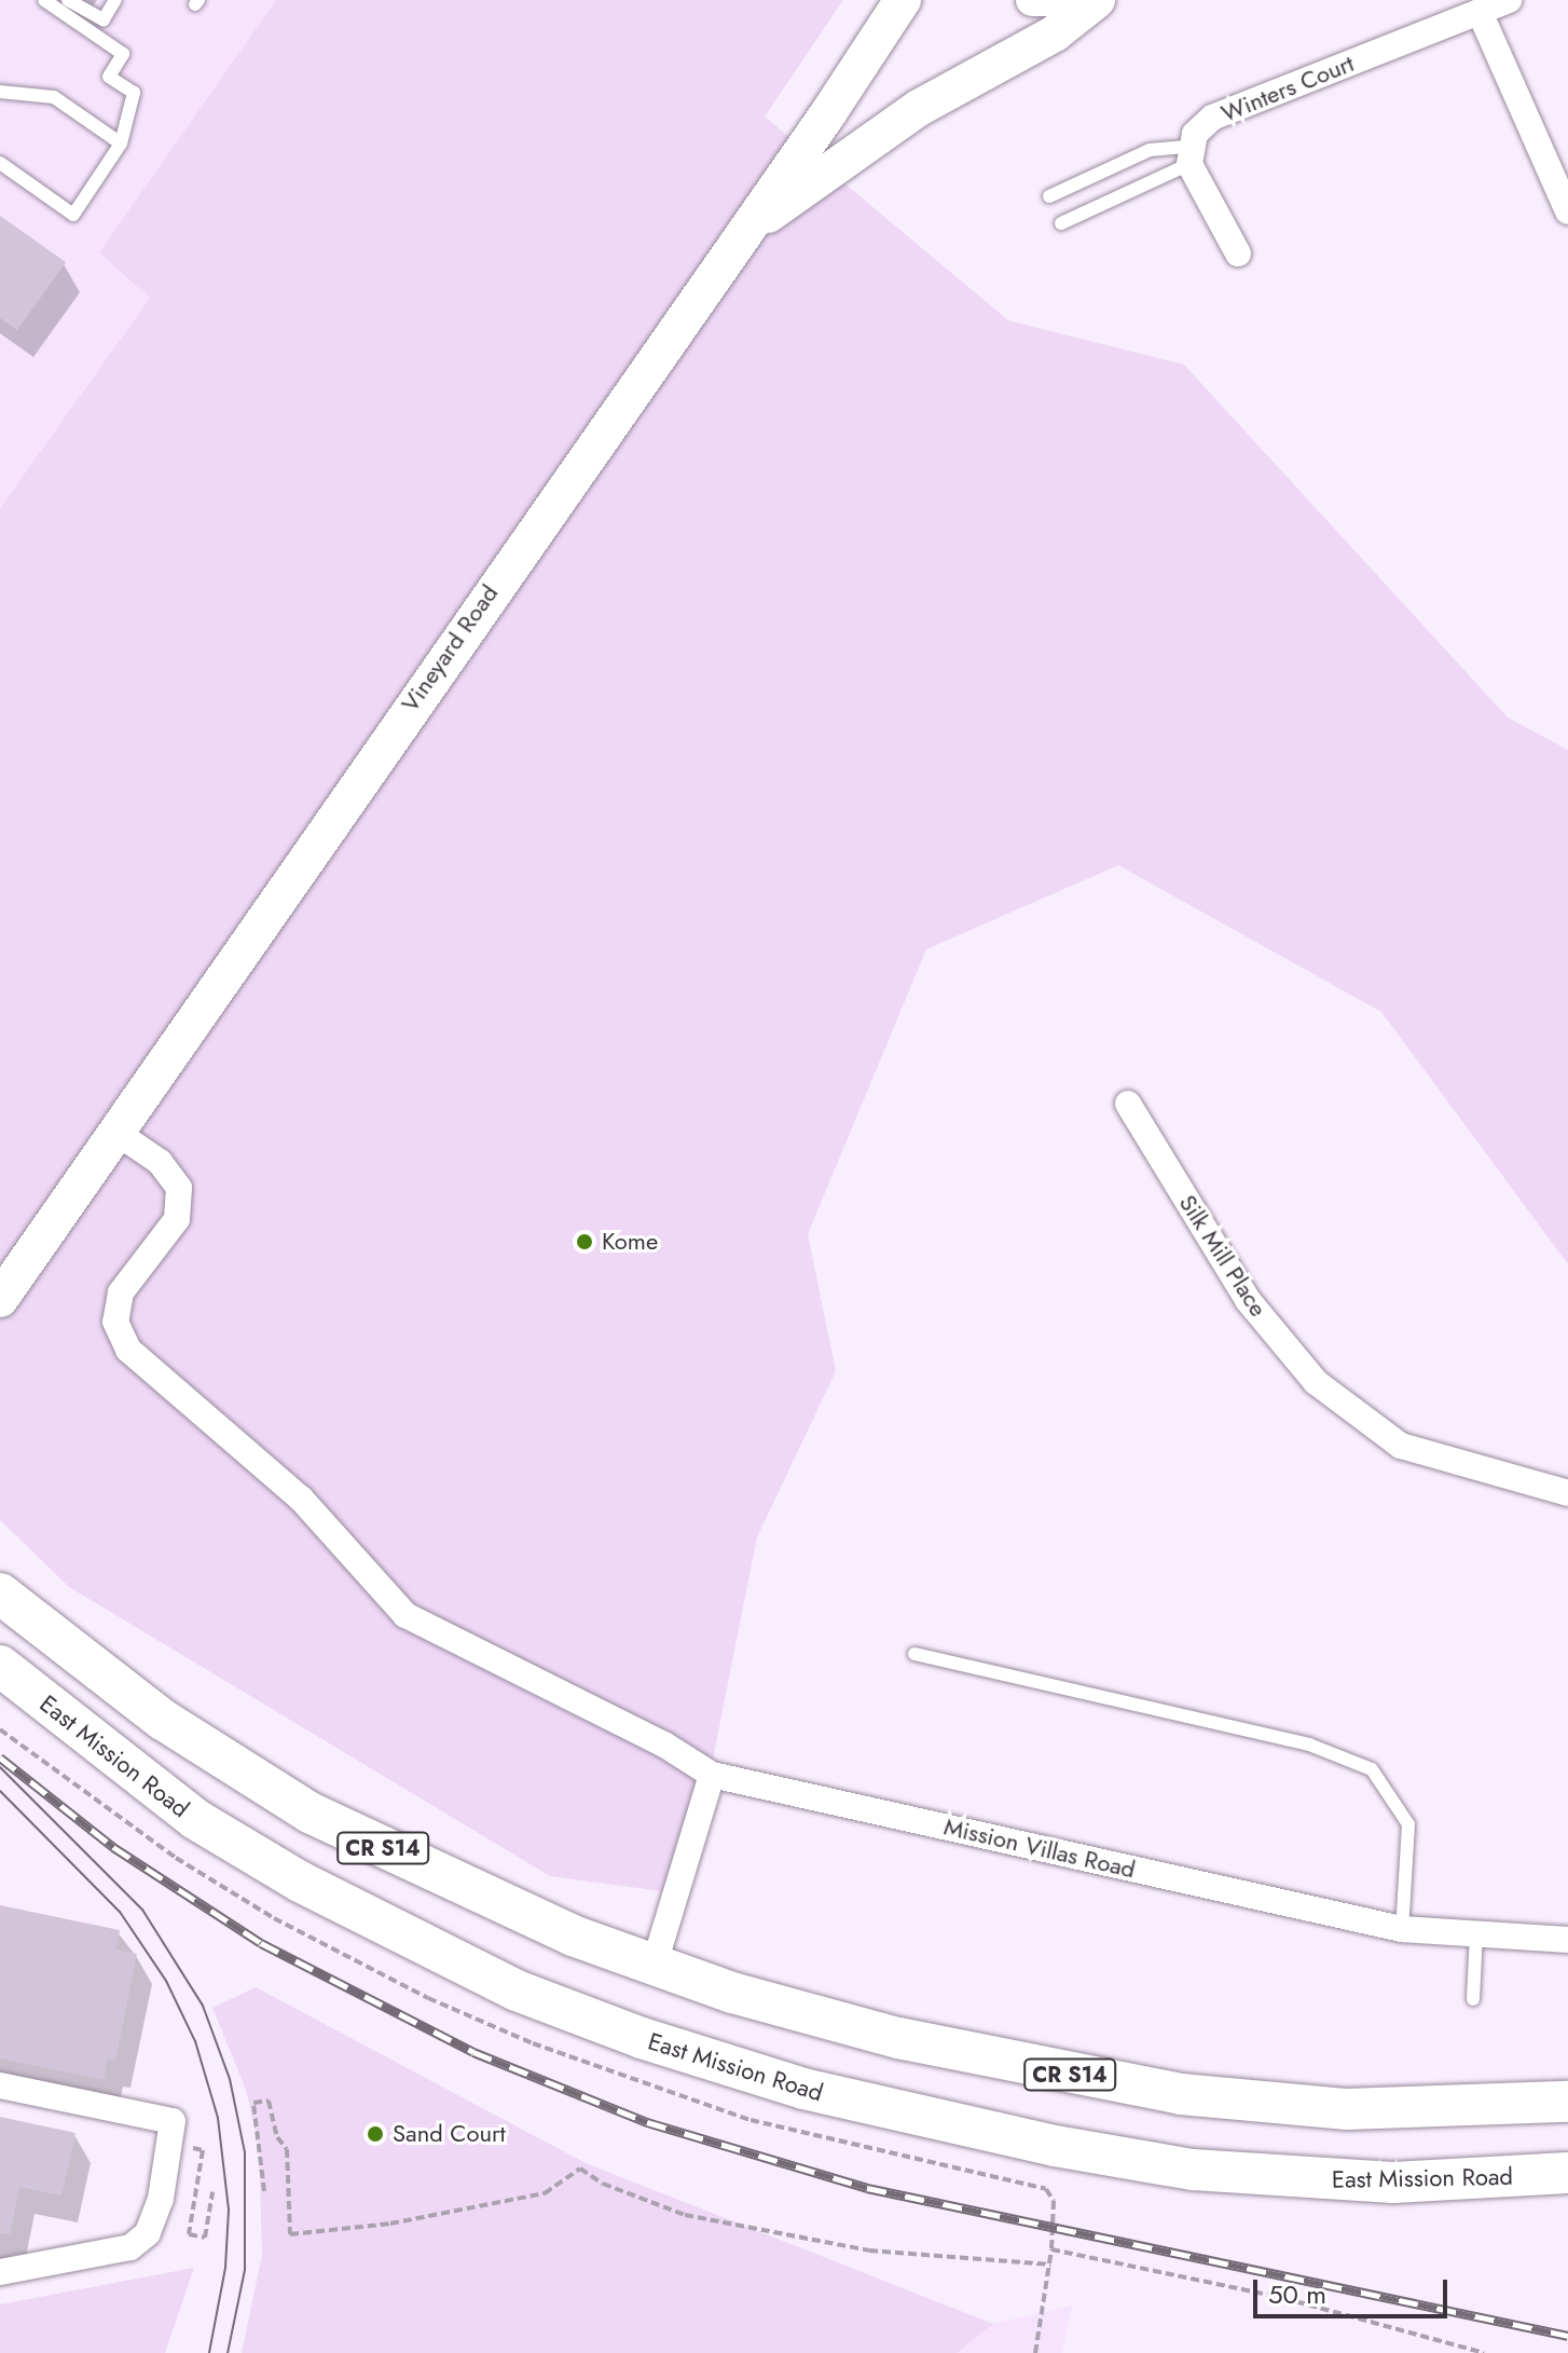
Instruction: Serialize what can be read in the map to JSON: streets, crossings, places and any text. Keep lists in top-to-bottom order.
{
  "streets": {
    "main road": ["Vineyard Road", "East Mission Road", "CR S14"],
    "street": ["Winters Court", "Silk Mill Place", "Mission Villas Road"]
  },
  "crossings": [
    ["Vineyard Road", "Mission Villas Road"]
  ],
  "places": ["Kome", "Sand Court"],
  "scale_bar": "50 m"
}
